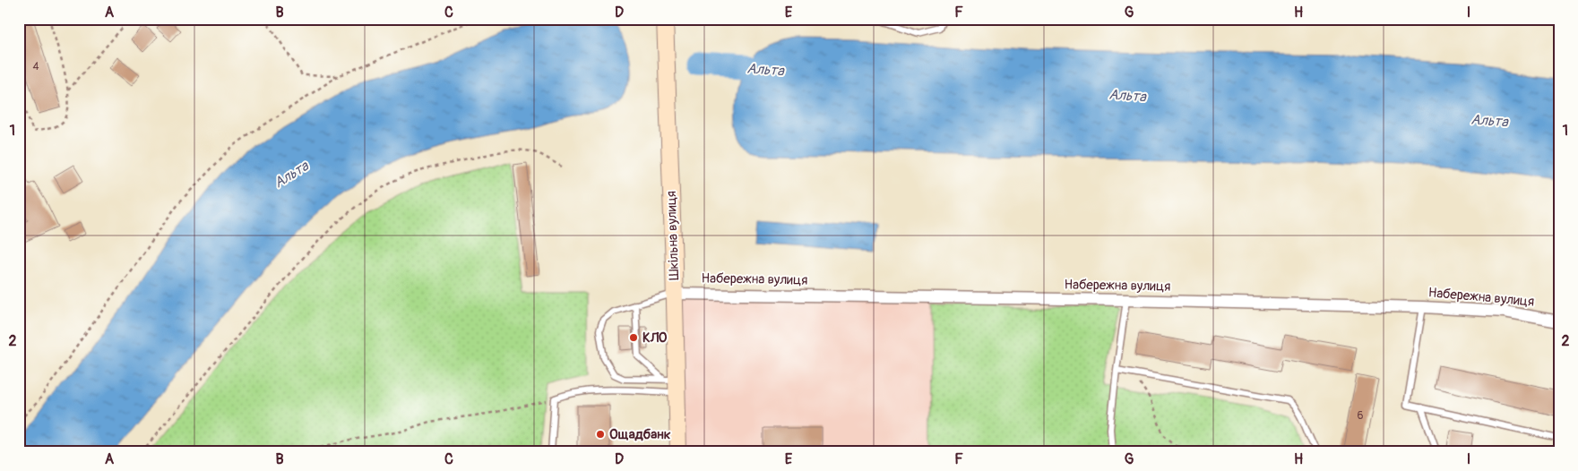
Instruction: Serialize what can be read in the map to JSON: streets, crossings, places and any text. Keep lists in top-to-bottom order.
{
  "streets": {
    "main road": ["Шкільна вулиця"],
    "street": ["Набережна вулиця"]
  },
  "crossings": [
    ["Шкільна вулиця", "Набережна вулиця"]
  ],
  "water": ["Альта"],
  "places": ["КЛО", "Ощадбанк"],
  "house_numbers": ["4", "6"],
  "grid": {
    "columns": [
      "A",
      "B",
      "C",
      "D",
      "E",
      "F",
      "G",
      "H",
      "I"
    ],
    "rows": ["1", "2"]
  }
}
